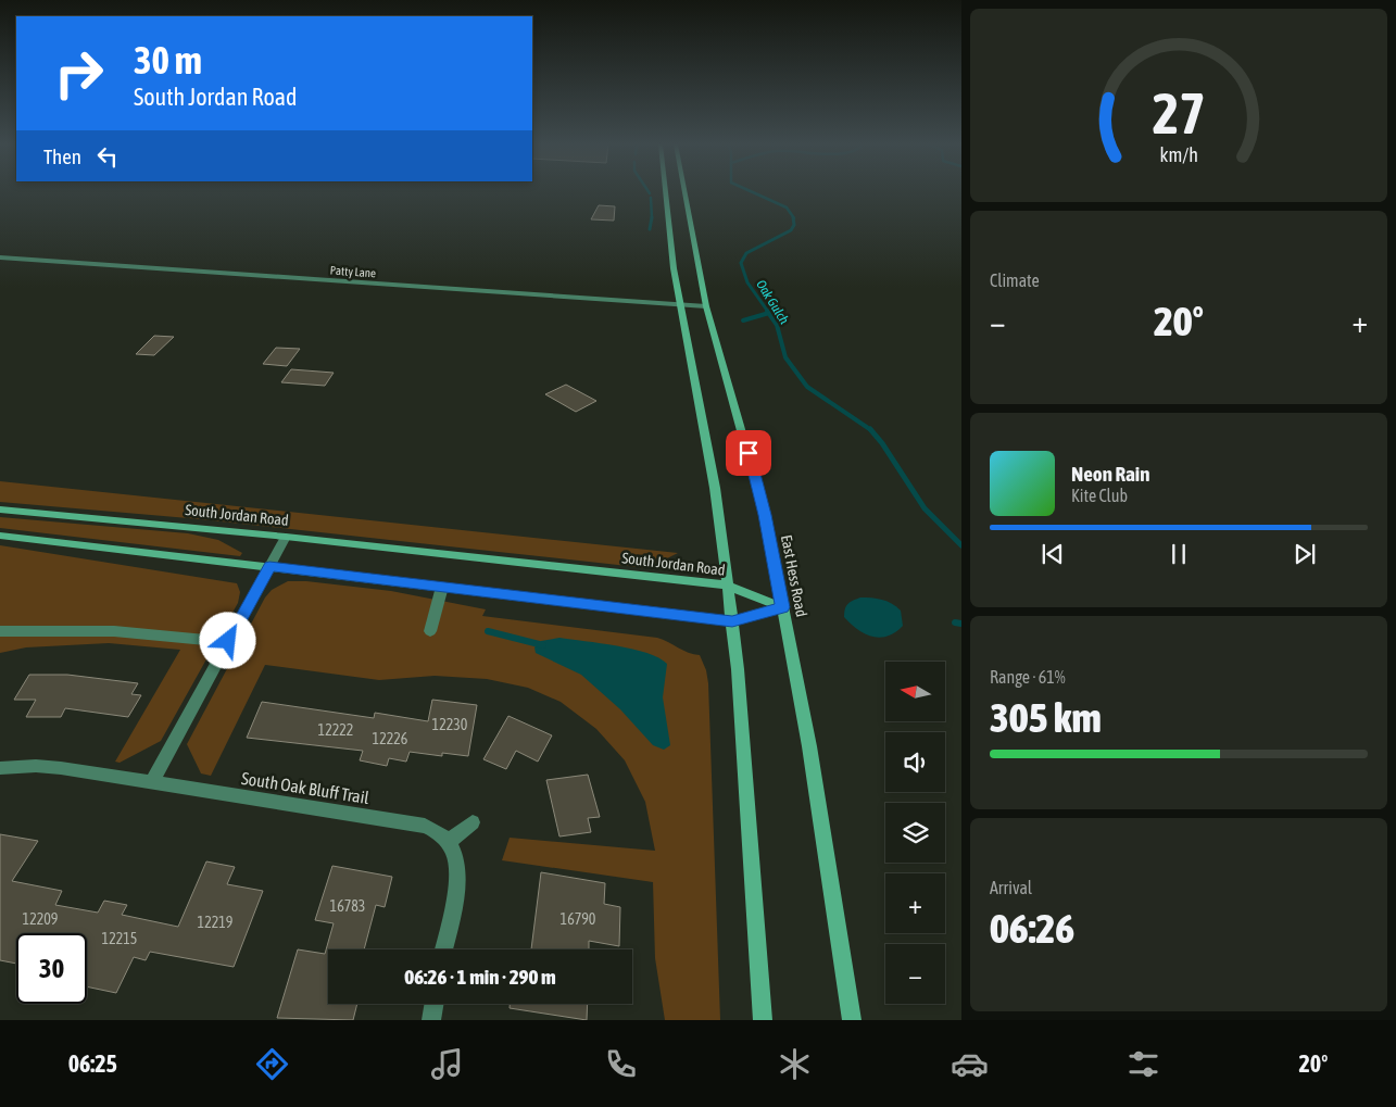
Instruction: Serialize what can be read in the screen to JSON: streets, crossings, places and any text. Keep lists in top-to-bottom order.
{
  "streets": {
    "main road": ["South Jordan Road", "East Hess Road"],
    "street": ["Patty Lane", "South Oak Bluff Trail"]
  },
  "crossings": [
    ["Patty Lane", "East Hess Road"],
    ["South Jordan Road", "East Hess Road"]
  ],
  "water": ["Oak Gulch"],
  "house_numbers": [
    "12230",
    "12222",
    "12226",
    "16783",
    "12209",
    "16790",
    "12219",
    "12215"
  ],
  "north": "left",
  "page": {
    "turn": ["30 m", "South Jordan Road"],
    "then": "Then",
    "tile": [
      "Climate",
      ["Range · 61%", "305 km"],
      ["Arrival", "06:26"]
    ],
    "heat": ["−", "20°", "+"],
    "song": ["Neon Rain", "Kite Club"],
    "map_buttons": ["+", "−"],
    "limit": "30",
    "trip": "06:26 · 1 min · 290 m",
    "tabs": ["06:25", "20°"],
    "gauge": ["27", "km/h"]
  }
}
